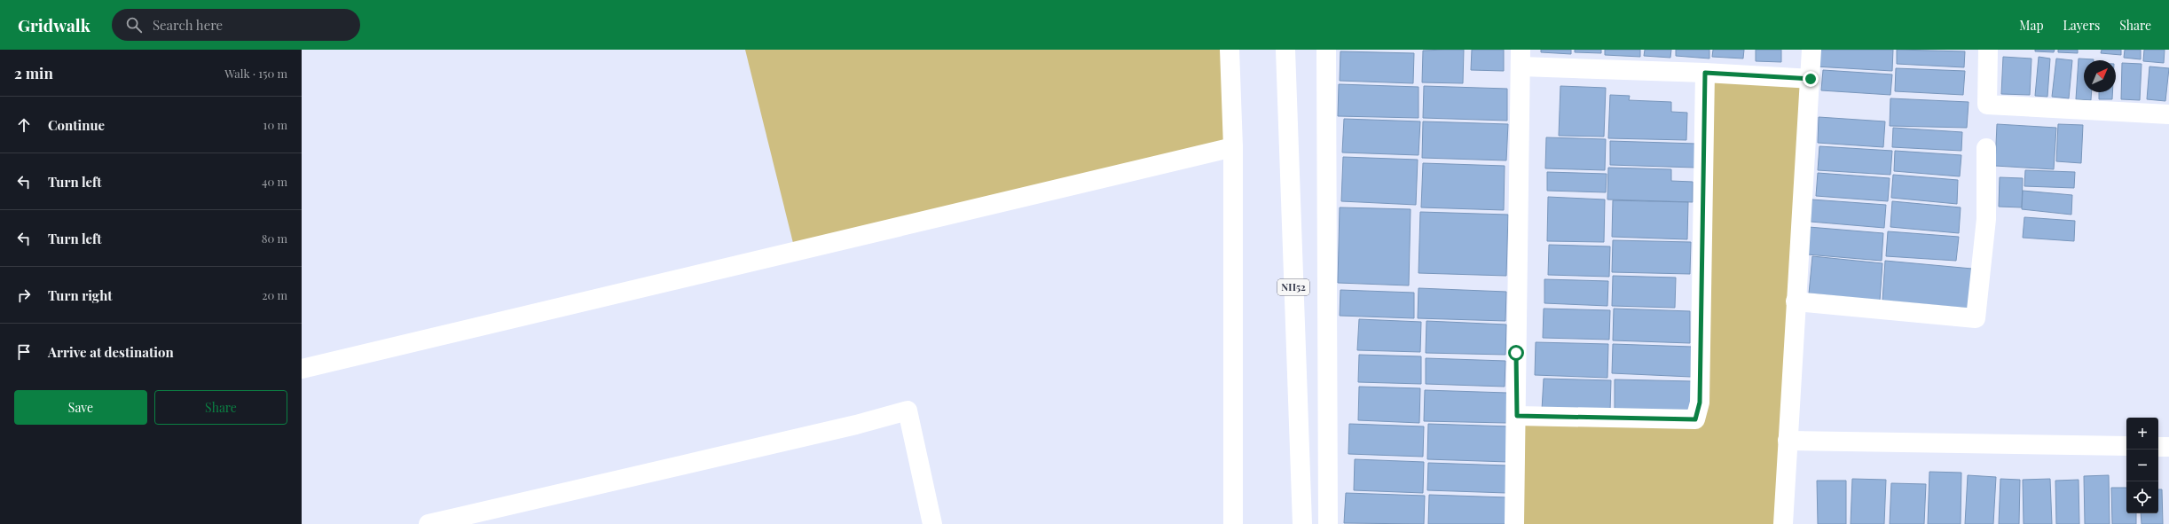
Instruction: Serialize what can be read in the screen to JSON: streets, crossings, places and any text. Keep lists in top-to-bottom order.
{
  "streets": {
    "main road": ["NH52"]
  },
  "north": "top right",
  "page": {
    "header": "Gridwalk",
    "search": "Search here",
    "nav": ["Map", "Layers", "Share"],
    "heading": ["2 min", "Walk · 150 m"],
    "list": [
      ["Continue", "10 m"],
      ["Turn left", "40 m"],
      ["Turn left", "80 m"],
      ["Turn right", "20 m"],
      "Arrive at destination"
    ],
    "buttons": ["Save", "Share"],
    "map_buttons": ["+", "−"]
  }
}
